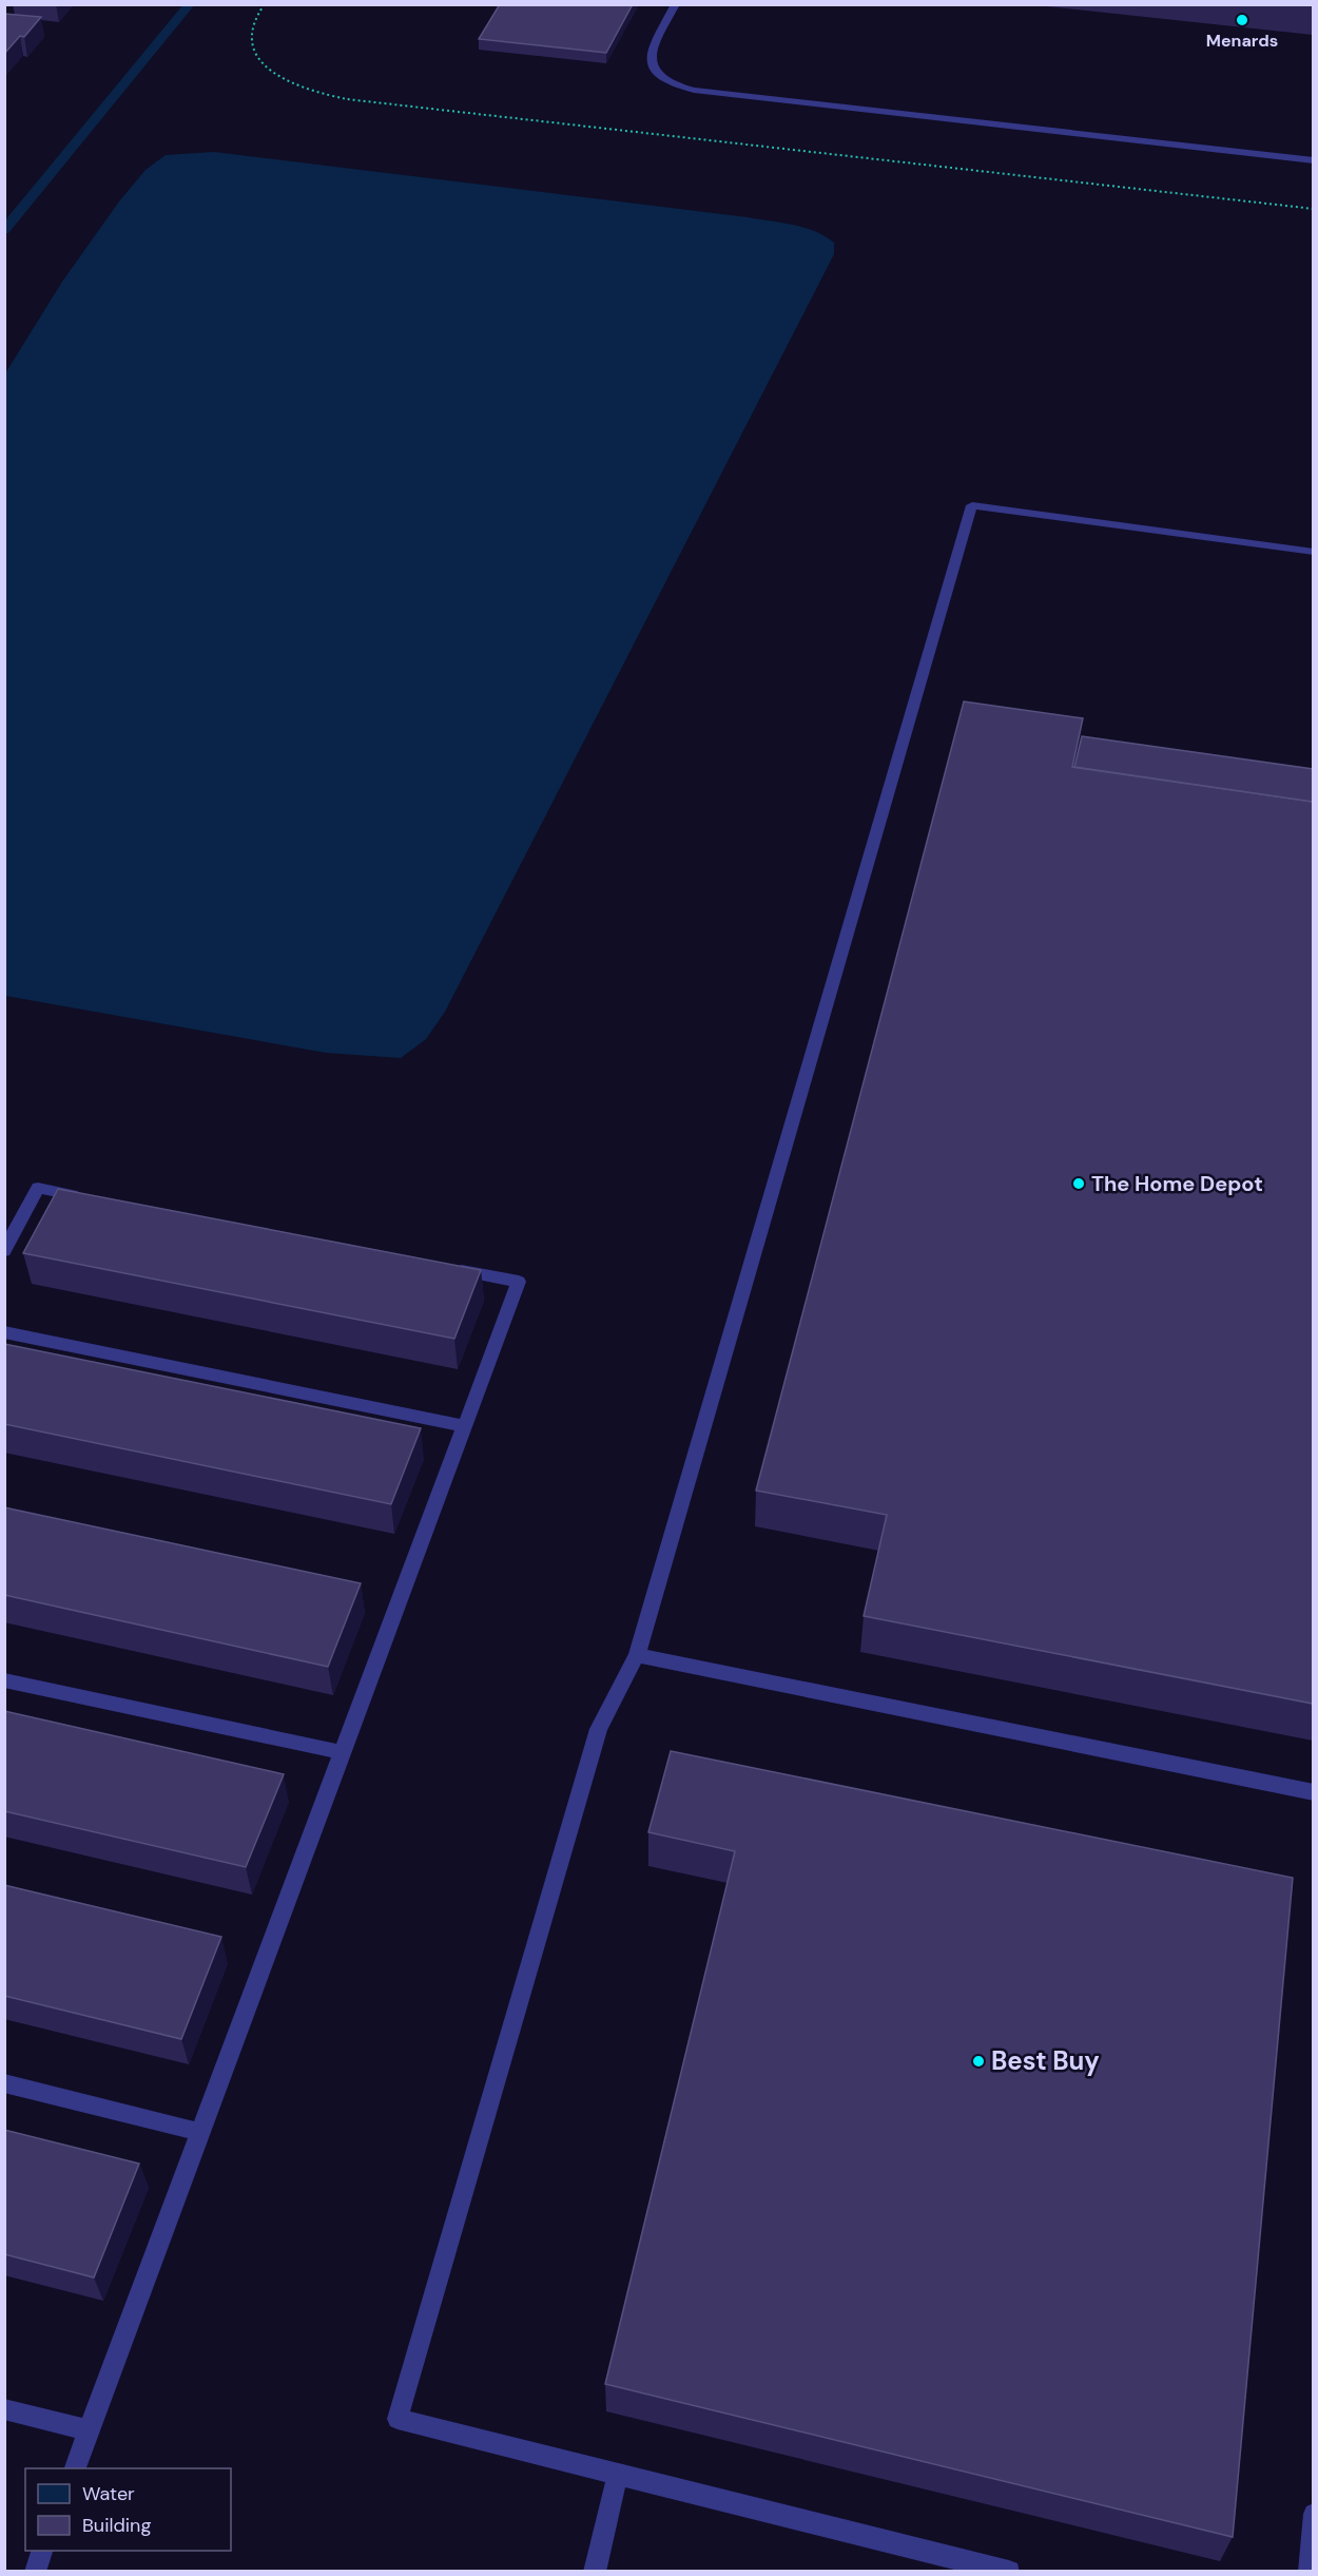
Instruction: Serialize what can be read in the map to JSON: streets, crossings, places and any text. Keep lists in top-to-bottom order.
{
  "places": ["Menards", "The Home Depot", "Best Buy"],
  "legend": ["Water", "Building"]
}
